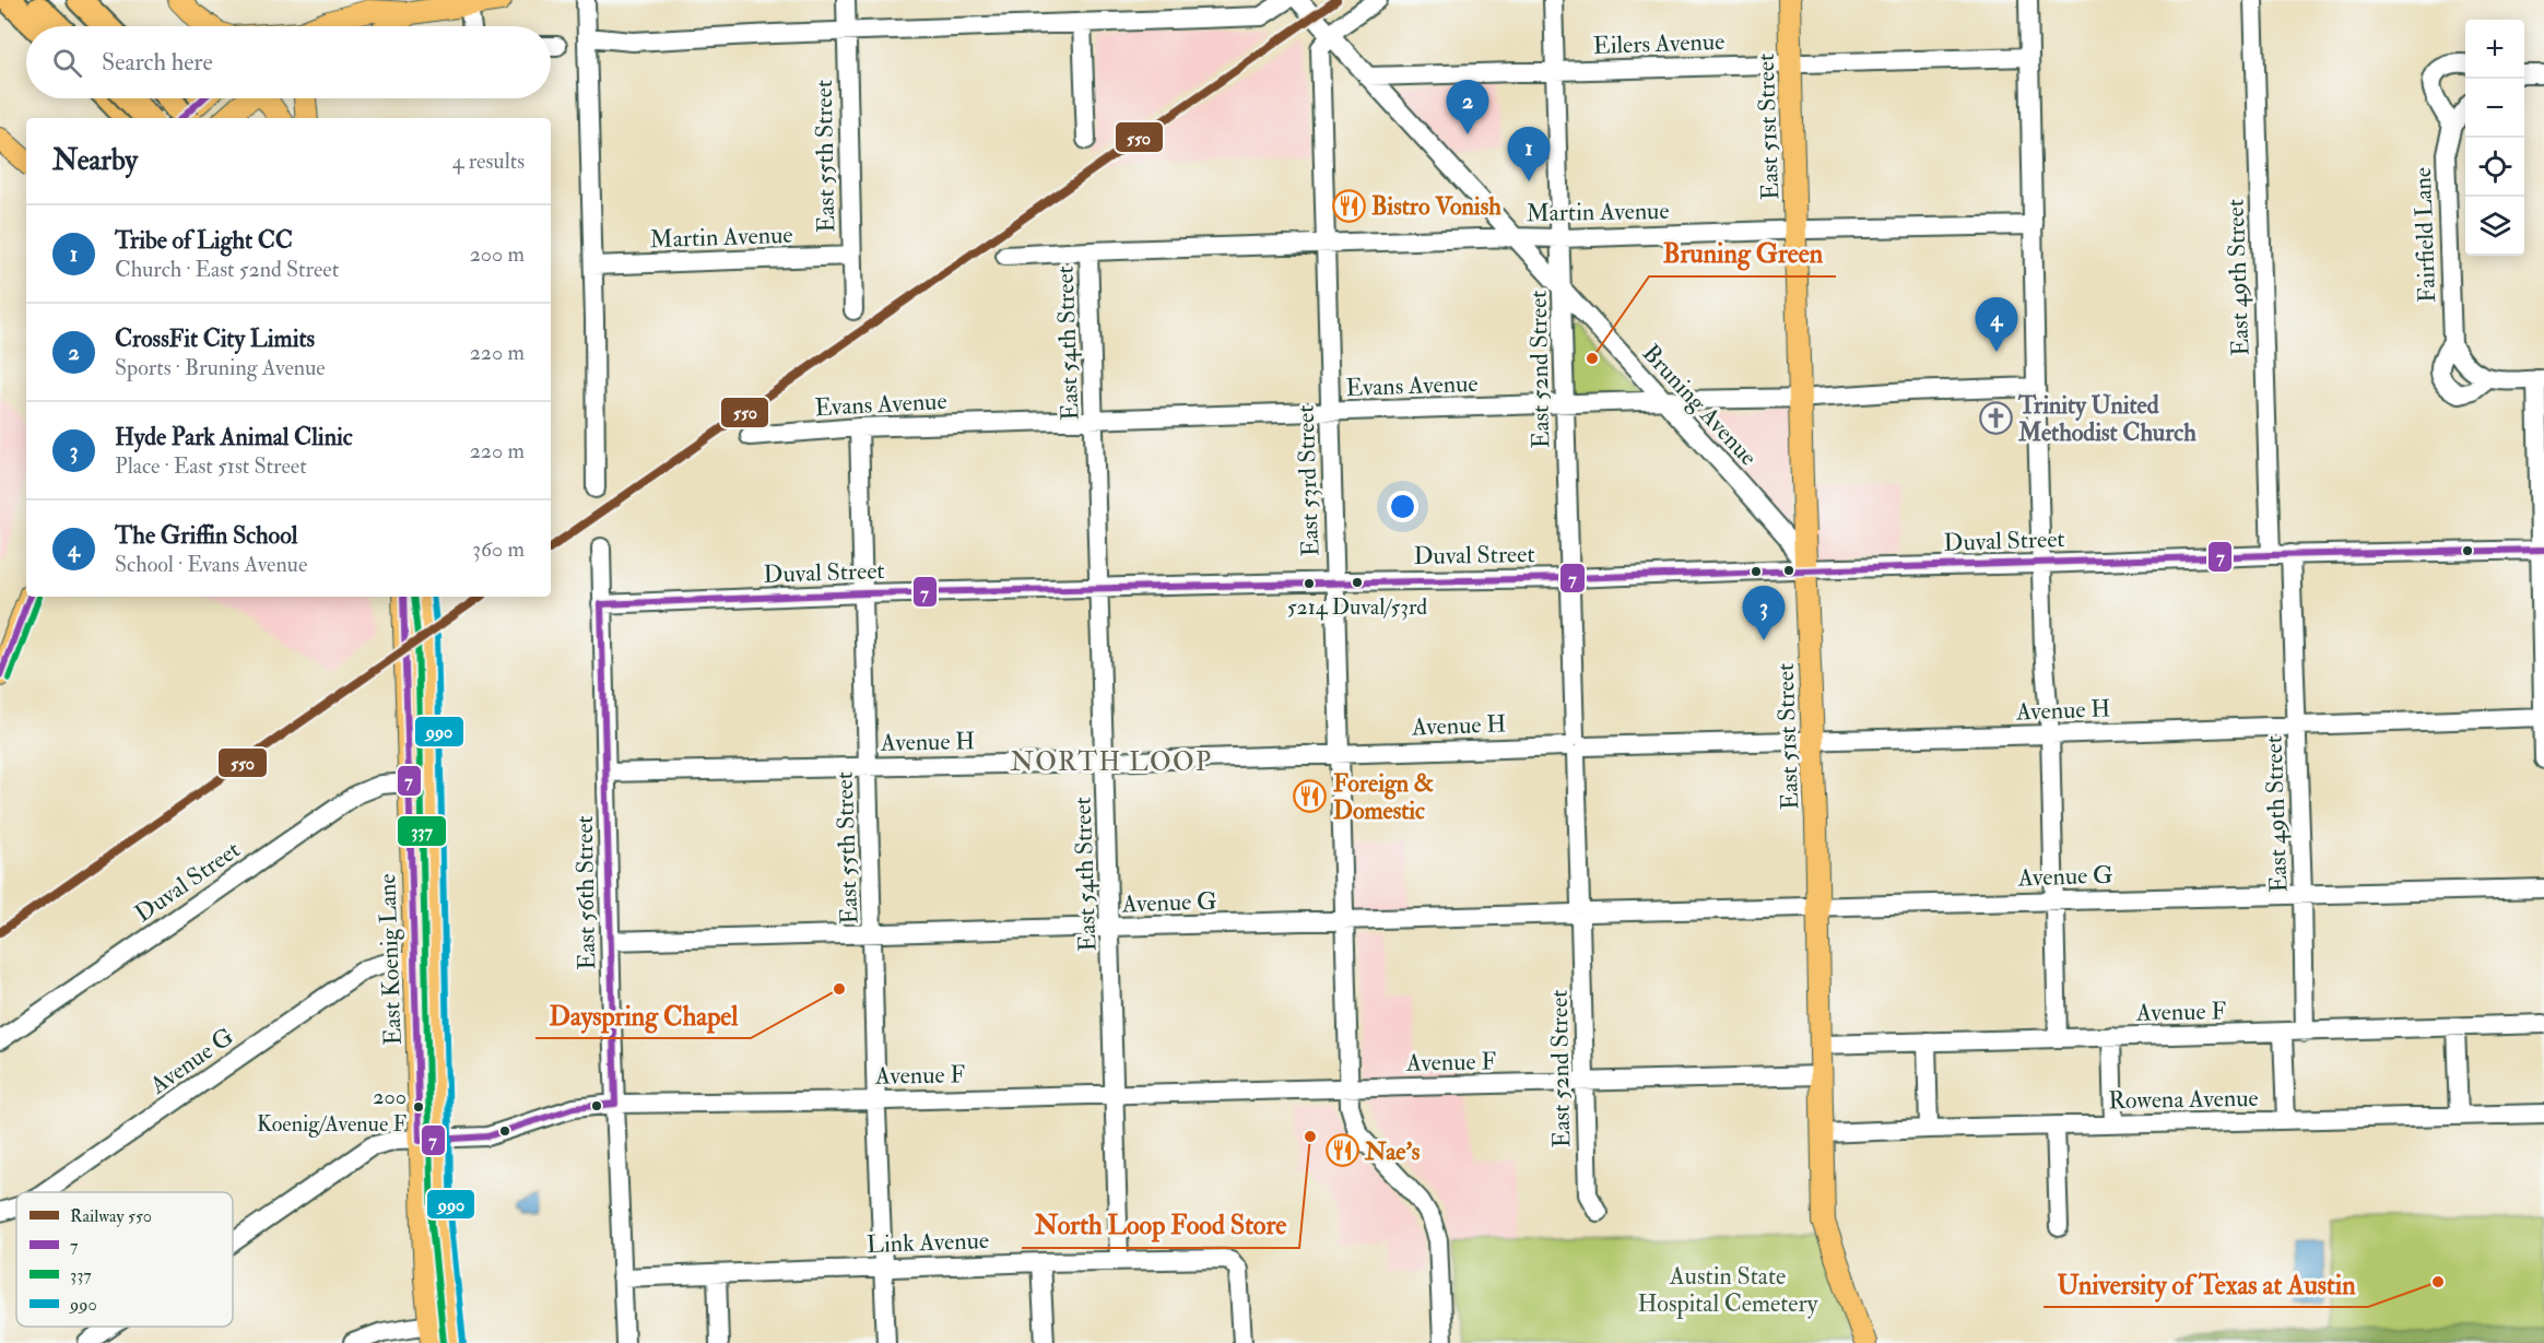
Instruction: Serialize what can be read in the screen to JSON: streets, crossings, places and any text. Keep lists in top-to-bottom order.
{
  "streets": {
    "main road": ["East 51st Street", "East Koenig Lane"],
    "street": [
      "Eilers Avenue",
      "East 55th Street",
      "Martin Avenue",
      "Fairfield Lane",
      "East 49th Street",
      "East 54th Street",
      "East 52nd Street",
      "Evans Avenue",
      "Bruning Avenue",
      "East 53rd Street",
      "Duval Street",
      "Avenue H",
      "Avenue G",
      "East 56th Street",
      "Avenue F",
      "Rowena Avenue",
      "Link Avenue"
    ]
  },
  "crossings": [
    ["Eilers Avenue", "East 51st Street"],
    ["Eilers Avenue", "East 52nd Street"],
    ["Eilers Avenue", "Bruning Avenue"],
    ["East 51st Street", "Martin Avenue"],
    ["East 51st Street", "Evans Avenue"],
    ["East 51st Street", "Bruning Avenue"],
    ["East 51st Street", "Duval Street"],
    ["East 51st Street", "Avenue H"],
    ["East 51st Street", "Avenue G"],
    ["East 51st Street", "Avenue F"],
    ["East 51st Street", "Rowena Avenue"],
    ["East 55th Street", "Martin Avenue"],
    ["East 55th Street", "Evans Avenue"],
    ["East 55th Street", "Duval Street"],
    ["East 55th Street", "Avenue H"],
    ["East 55th Street", "Avenue G"],
    ["East 55th Street", "Avenue F"],
    ["East 55th Street", "Link Avenue"],
    ["Martin Avenue", "East 54th Street"],
    ["Martin Avenue", "East 52nd Street"],
    ["Martin Avenue", "Bruning Avenue"],
    ["Martin Avenue", "East 53rd Street"],
    ["East 49th Street", "Duval Street"],
    ["East 49th Street", "Avenue H"],
    ["East 49th Street", "Avenue G"],
    ["East 49th Street", "Avenue F"],
    ["East 54th Street", "Evans Avenue"],
    ["East 54th Street", "Duval Street"],
    ["East 54th Street", "Avenue H"],
    ["East 54th Street", "Avenue G"],
    ["East 54th Street", "Avenue F"],
    ["East 54th Street", "Link Avenue"],
    ["East 52nd Street", "Evans Avenue"],
    ["East 52nd Street", "Bruning Avenue"],
    ["East 52nd Street", "Duval Street"],
    ["East 52nd Street", "Avenue H"],
    ["East 52nd Street", "Avenue G"],
    ["East 52nd Street", "Avenue F"],
    ["Evans Avenue", "Bruning Avenue"],
    ["Evans Avenue", "East 53rd Street"],
    ["Bruning Avenue", "East 53rd Street"],
    ["Bruning Avenue", "Duval Street"],
    ["East 53rd Street", "Duval Street"],
    ["East 53rd Street", "Avenue H"],
    ["East 53rd Street", "Avenue G"],
    ["East 53rd Street", "Avenue F"],
    ["Duval Street", "East 56th Street"],
    ["Duval Street", "East Koenig Lane"],
    ["Avenue H", "East 56th Street"],
    ["Avenue G", "East 56th Street"],
    ["Avenue G", "East Koenig Lane"],
    ["East 56th Street", "Avenue F"],
    ["East 56th Street", "Link Avenue"],
    ["East Koenig Lane", "Avenue F"]
  ],
  "districts": ["NORTH LOOP"],
  "parks": ["Austin State Hospital Cemetery"],
  "places": {
    "restaurant": ["Bistro Vonish", "Foreign & Domestic", "Nae's"],
    "other": [
      "Bruning Green",
      "5214 Duval/53rd",
      "Dayspring Chapel",
      "200 Koenig/Avenue F",
      "North Loop Food Store",
      "University of Texas at Austin"
    ],
    "church": ["Trinity United Methodist Church"]
  },
  "lines": [
    "rail line 550",
    "transit line 7",
    "transit line 337",
    "transit line 990"
  ],
  "legend": [
    "Railway 550",
    "7",
    "337",
    "990"
  ],
  "page": {
    "map_buttons": ["+", "−"],
    "search": "Search here",
    "pins": [
      "2",
      "1",
      "4",
      "3"
    ],
    "heading": ["Nearby", "4 results"],
    "list": [
      {
        "mark": "1",
        "name": "Tribe of Light CC",
        "note": "Church · East 52nd Street",
        "value": "200 m"
      },
      {
        "mark": "2",
        "name": "CrossFit City Limits",
        "note": "Sports · Bruning Avenue",
        "value": "220 m"
      },
      {
        "mark": "3",
        "name": "Hyde Park Animal Clinic",
        "note": "Place · East 51st Street",
        "value": "220 m"
      },
      {
        "mark": "4",
        "name": "The Griffin School",
        "note": "School · Evans Avenue",
        "value": "360 m"
      }
    ]
  }
}
